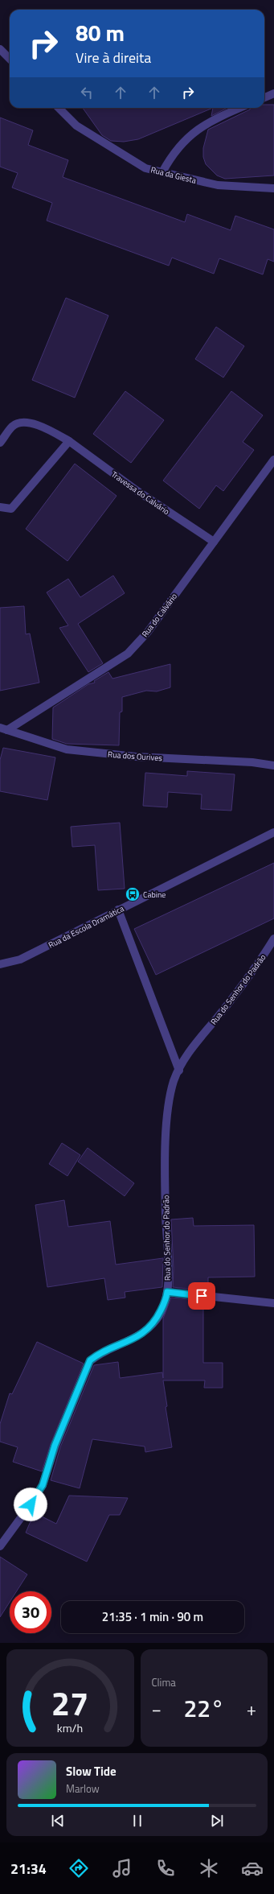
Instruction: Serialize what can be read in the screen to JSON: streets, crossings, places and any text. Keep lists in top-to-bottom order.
{
  "streets": {
    "street": [
      "Rua da Giesta",
      "Travessa do Calvário",
      "Rua do Calvário",
      "Rua dos Ourives",
      "Rua da Escola Dramática",
      "Rua do Senhor do Padrão"
    ]
  },
  "crossings": [
    ["Travessa do Calvário", "Rua do Calvário"],
    ["Rua do Calvário", "Rua dos Ourives"]
  ],
  "places": {
    "bus stop": ["Cabine"]
  },
  "page": {
    "turn": ["80 m", "Vire à direita"],
    "limit": "30",
    "trip": "21:35 · 1 min · 90 m",
    "tile": "Clima",
    "heat": ["−", "22°", "+"],
    "song": ["Slow Tide", "Marlow"],
    "tabs": "21:34",
    "gauge": ["27", "km/h"]
  }
}
